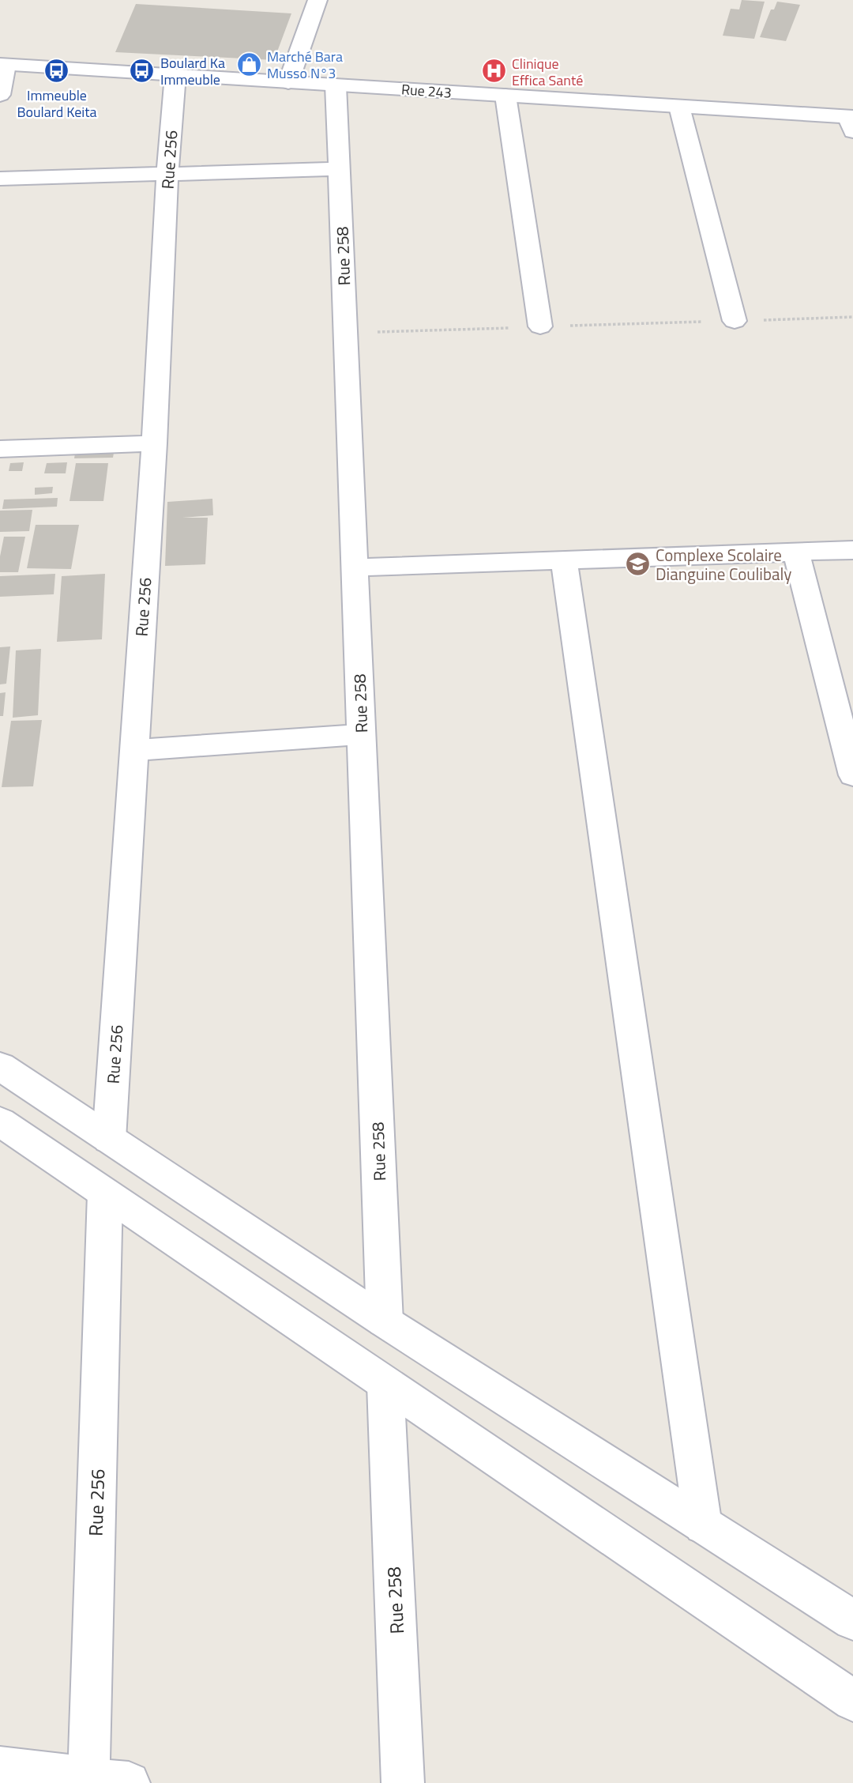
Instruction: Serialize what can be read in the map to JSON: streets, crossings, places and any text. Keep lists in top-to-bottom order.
{
  "streets": {
    "street": ["Rue 243", "Rue 256", "Rue 258"]
  },
  "crossings": [
    ["Rue 243", "Rue 256"],
    ["Rue 243", "Rue 258"]
  ],
  "places": {
    "shop": ["Marché Bara Musso N°3"],
    "bus stop": ["Immeuble Boulard Keita", "Boulard Ka Immeuble"],
    "hospital": ["Clinique Effica Santé"],
    "school or university": ["Complexe Scolaire Dianguine Coulibaly"]
  }
}
